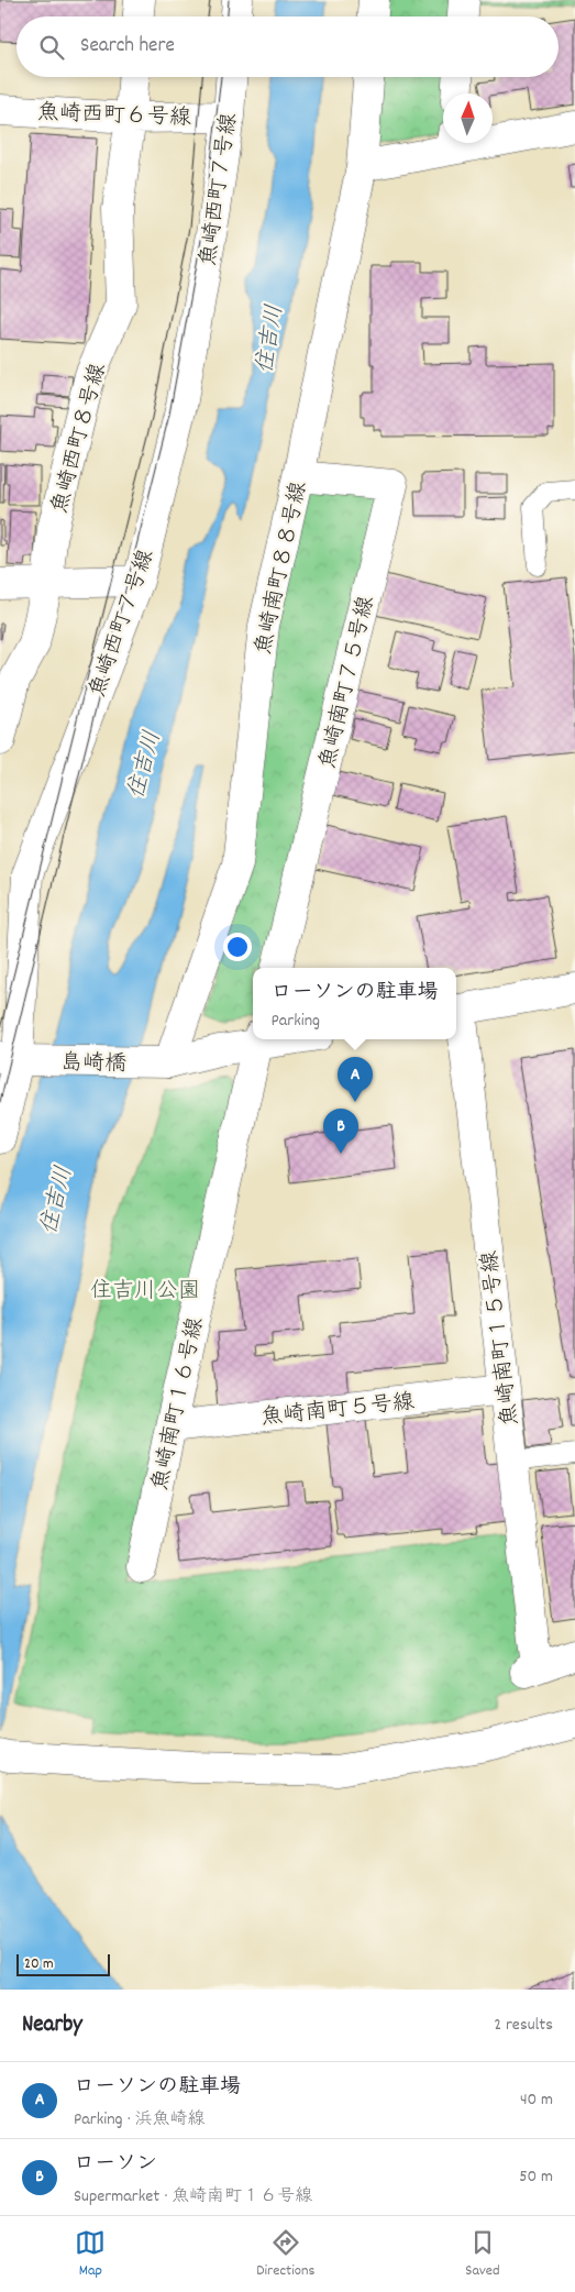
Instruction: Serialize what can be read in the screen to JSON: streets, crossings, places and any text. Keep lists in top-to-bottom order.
{
  "streets": {
    "street": [
      "魚崎西町６号線",
      "魚崎西町７号線",
      "魚崎西町８号線",
      "魚崎南町８８号線",
      "魚崎南町７５号線",
      "島崎橋",
      "魚崎南町１５号線",
      "魚崎南町１６号線",
      "魚崎南町５号線"
    ]
  },
  "crossings": [
    ["魚崎西町６号線", "魚崎西町７号線"],
    ["魚崎西町６号線", "魚崎西町８号線"],
    ["魚崎西町７号線", "島崎橋"],
    ["魚崎南町８８号線", "魚崎南町７５号線"],
    ["魚崎南町８８号線", "島崎橋"],
    ["島崎橋", "魚崎南町１６号線"],
    ["魚崎南町１５号線", "魚崎南町５号線"],
    ["魚崎南町１６号線", "魚崎南町５号線"]
  ],
  "water": ["住吉川"],
  "parks": ["住吉川公園"],
  "scale_bar": "20 m",
  "north": "top",
  "page": {
    "search": "Search here",
    "popup": ["ローソンの駐車場", "Parking"],
    "pins": ["A", "B"],
    "scale": "20 m",
    "heading": ["Nearby", "2 results"],
    "list": [
      {
        "mark": "A",
        "name": "ローソンの駐車場",
        "note": "Parking · 浜魚崎線",
        "value": "40 m"
      },
      {
        "mark": "B",
        "name": "ローソン",
        "note": "Supermarket · 魚崎南町１６号線",
        "value": "50 m"
      }
    ],
    "nav": ["Map", "Directions", "Saved"]
  }
}
